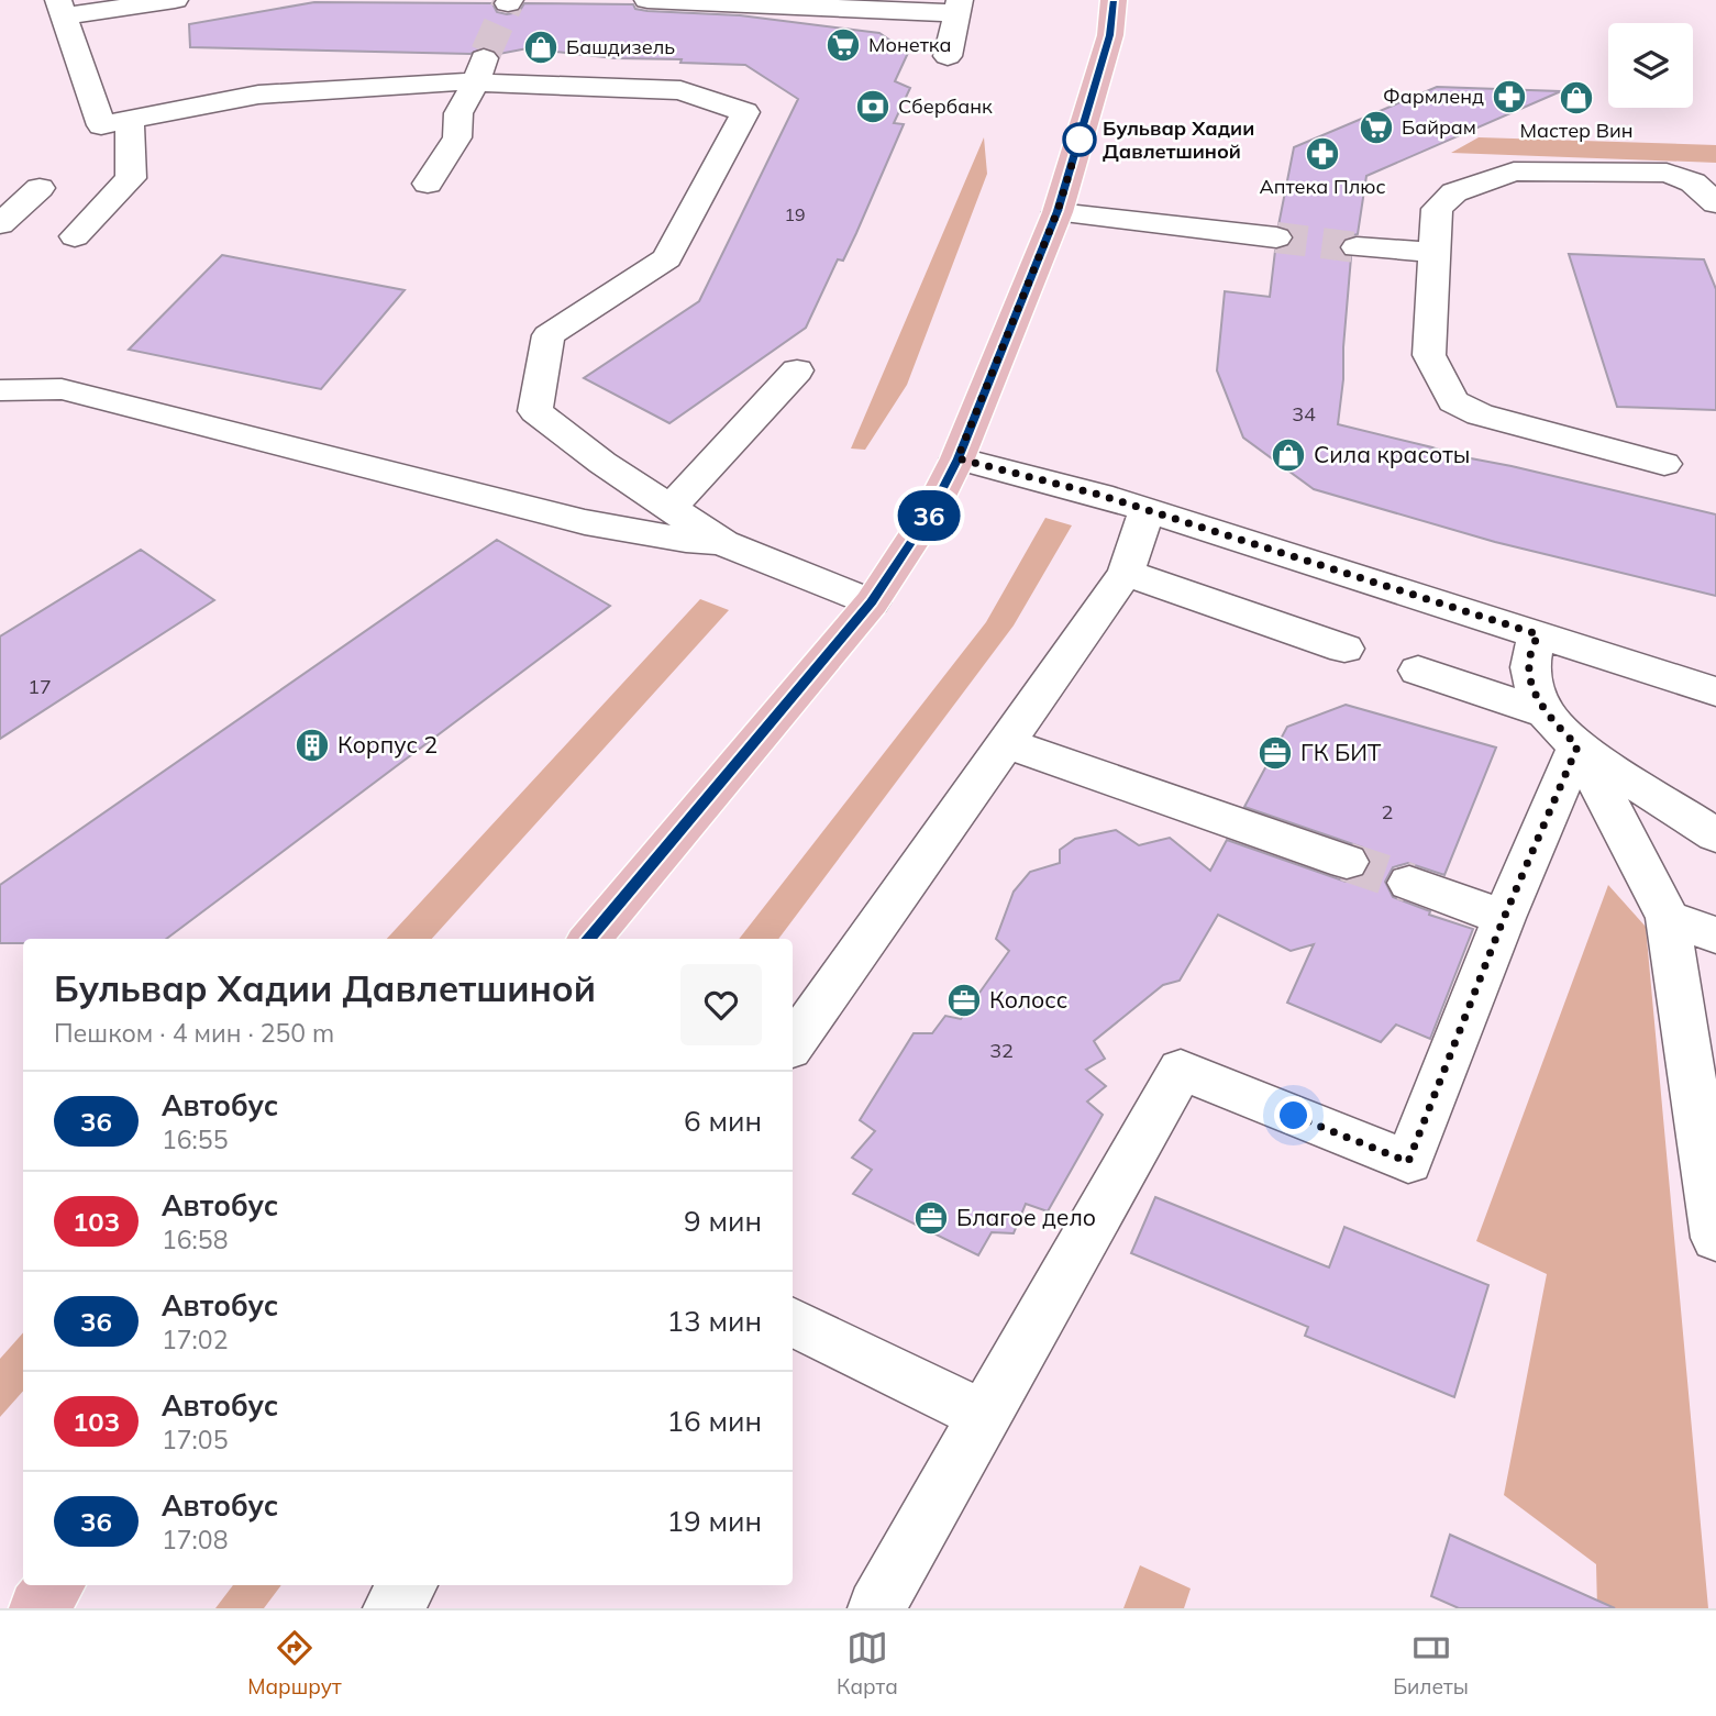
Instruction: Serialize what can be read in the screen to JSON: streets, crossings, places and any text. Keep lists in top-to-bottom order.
{
  "places": {
    "supermarket": ["Монетка", "Байрам"],
    "shop": ["Башдизель", "Мастер Вин", "Сила красоты"],
    "pharmacy": ["Фармленд", "Аптека Плюс"],
    "bank": ["Сбербанк"],
    "other": ["Бульвар Хадии Давлетшиной"],
    "building": ["Корпус 2"],
    "office": ["ГК БИТ", "Колосс", "Благое дело"]
  },
  "lines": ["bus line 36"],
  "house_numbers": [
    "19",
    "34",
    "17",
    "2",
    "32"
  ],
  "page": {
    "on_map": "36",
    "heading": ["Бульвар Хадии Давлетшиной", "Пешком · 4 мин · 250 m"],
    "list": [
      {
        "mark": "36",
        "name": "Автобус",
        "note": "16:55",
        "value": "6 мин"
      },
      {
        "mark": "103",
        "name": "Автобус",
        "note": "16:58",
        "value": "9 мин"
      },
      {
        "mark": "36",
        "name": "Автобус",
        "note": "17:02",
        "value": "13 мин"
      },
      {
        "mark": "103",
        "name": "Автобус",
        "note": "17:05",
        "value": "16 мин"
      },
      {
        "mark": "36",
        "name": "Автобус",
        "note": "17:08",
        "value": "19 мин"
      }
    ],
    "tabs": ["Маршрут", "Карта", "Билеты"]
  }
}
